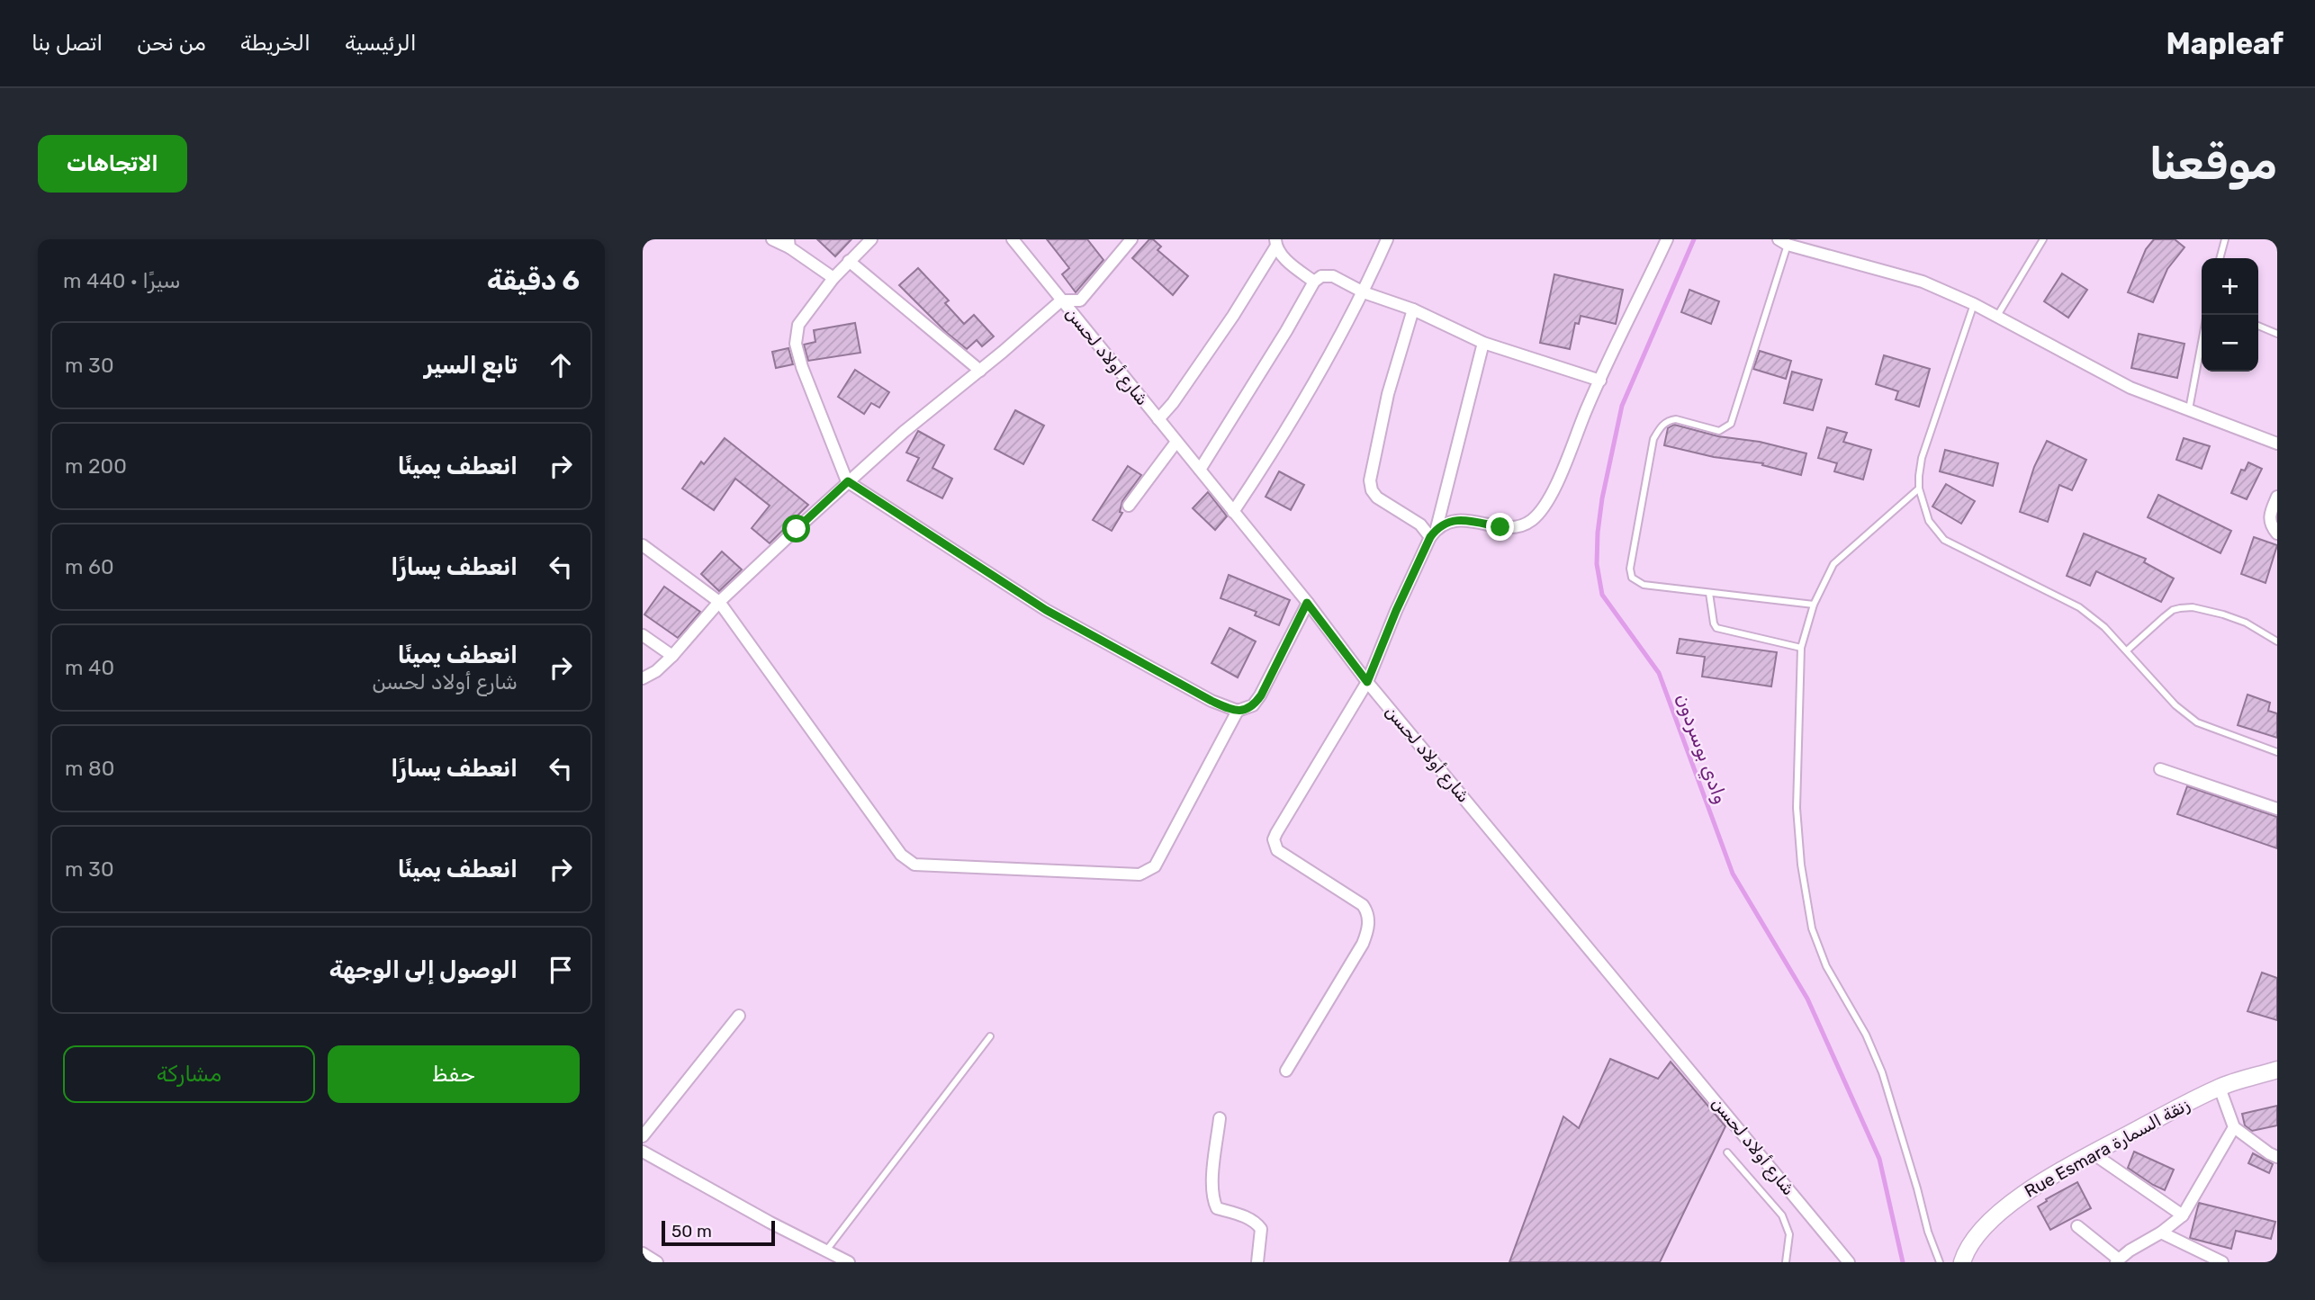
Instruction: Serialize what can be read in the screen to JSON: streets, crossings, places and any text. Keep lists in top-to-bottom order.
{
  "streets": {
    "street": ["شارع أولاد لحسن", "Rue Esmara زنقة السمارة"]
  },
  "water": ["وادي بوسردون"],
  "scale_bar": "50 m",
  "page": {
    "header": "Mapleaf",
    "nav": [
      "الرئيسية",
      "الخريطة",
      "من نحن",
      "اتصل بنا"
    ],
    "buttons": [
      "الاتجاهات",
      ["حفظ", "مشاركة"]
    ],
    "title": "موقعنا",
    "heading": ["6 دقيقة", "سيرًا · 440 m"],
    "map_buttons": ["+", "−"],
    "list": [
      ["تابع السير", "30 m"],
      ["انعطف يمينًا", "200 m"],
      ["انعطف يسارًا", "60 m"],
      ["انعطف يمينًا", "شارع أولاد لحسن", "40 m"],
      ["انعطف يسارًا", "80 m"],
      ["انعطف يمينًا", "30 m"],
      "الوصول إلى الوجهة"
    ],
    "scale": "50 m"
  }
}
